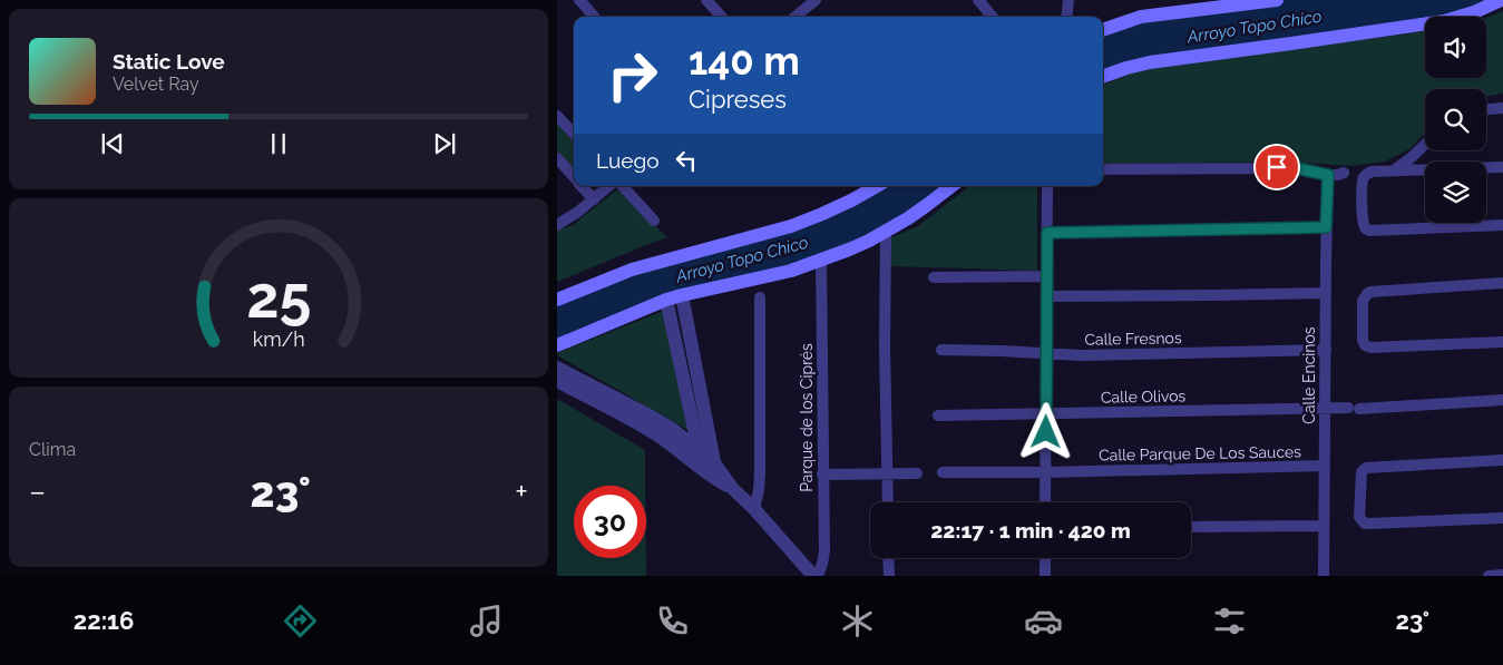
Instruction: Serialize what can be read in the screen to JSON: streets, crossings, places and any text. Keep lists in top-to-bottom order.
{
  "streets": {
    "street": [
      "Calle Fresnos",
      "Calle Encinos",
      "Calle Olivos",
      "Parque de los Ciprés",
      "Calle Parque De Los Sauces"
    ]
  },
  "crossings": [
    ["Calle Fresnos", "Calle Encinos"],
    ["Calle Encinos", "Calle Olivos"],
    ["Calle Encinos", "Calle Parque De Los Sauces"]
  ],
  "water": ["Arroyo Topo Chico"],
  "page": {
    "turn": ["140 m", "Cipreses"],
    "song": ["Static Love", "Velvet Ray"],
    "then": "Luego",
    "tile": "Clima",
    "heat": ["−", "23°", "+"],
    "limit": "30",
    "trip": "22:17 · 1 min · 420 m",
    "tabs": ["22:16", "23°"],
    "gauge": ["25", "km/h"]
  }
}
